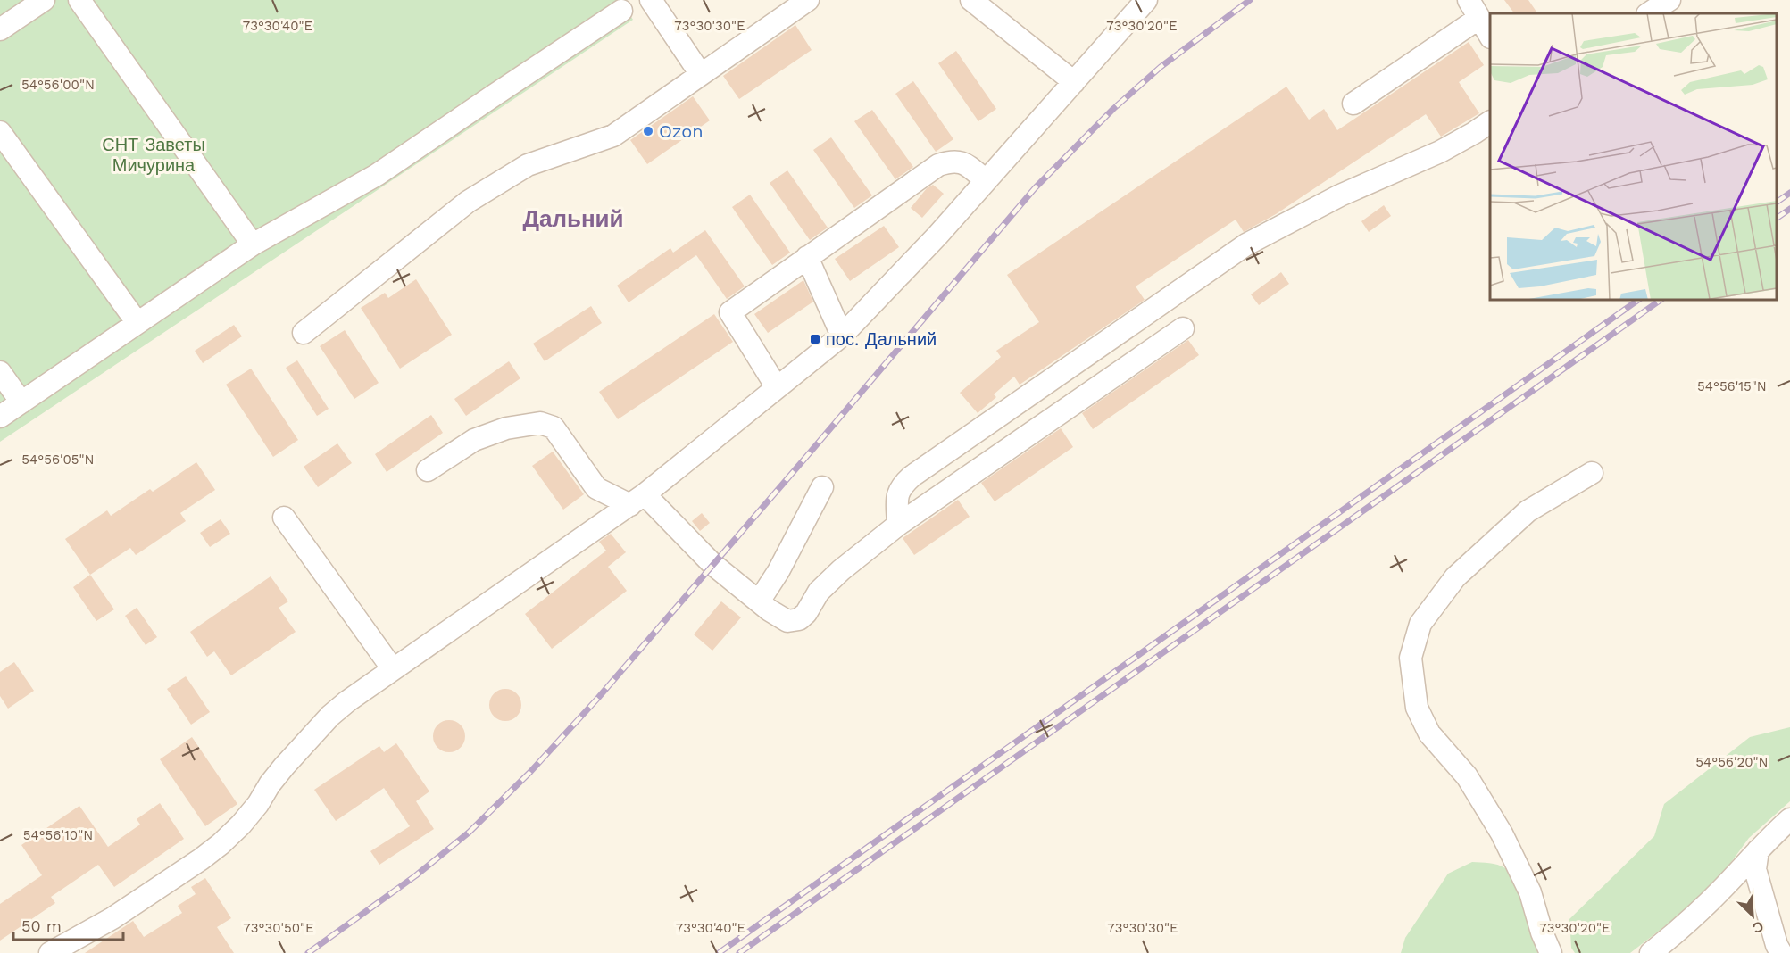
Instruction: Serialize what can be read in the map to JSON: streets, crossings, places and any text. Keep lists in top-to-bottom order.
{
  "districts": ["Дальний"],
  "parks": ["СНТ Заветы Мичурина"],
  "places": {
    "other": ["Ozon"],
    "transit": ["пос. Дальний"]
  },
  "scale_bar": "50 m",
  "north": "bottom right",
  "coordinates": [
    "73°30'40\"E",
    "73°30'30\"E",
    "73°30'20\"E",
    "54°56'00\"N",
    "54°56'15\"N",
    "54°56'05\"N",
    "54°56'20\"N",
    "54°56'10\"N",
    "73°30'50\"E"
  ]
}
